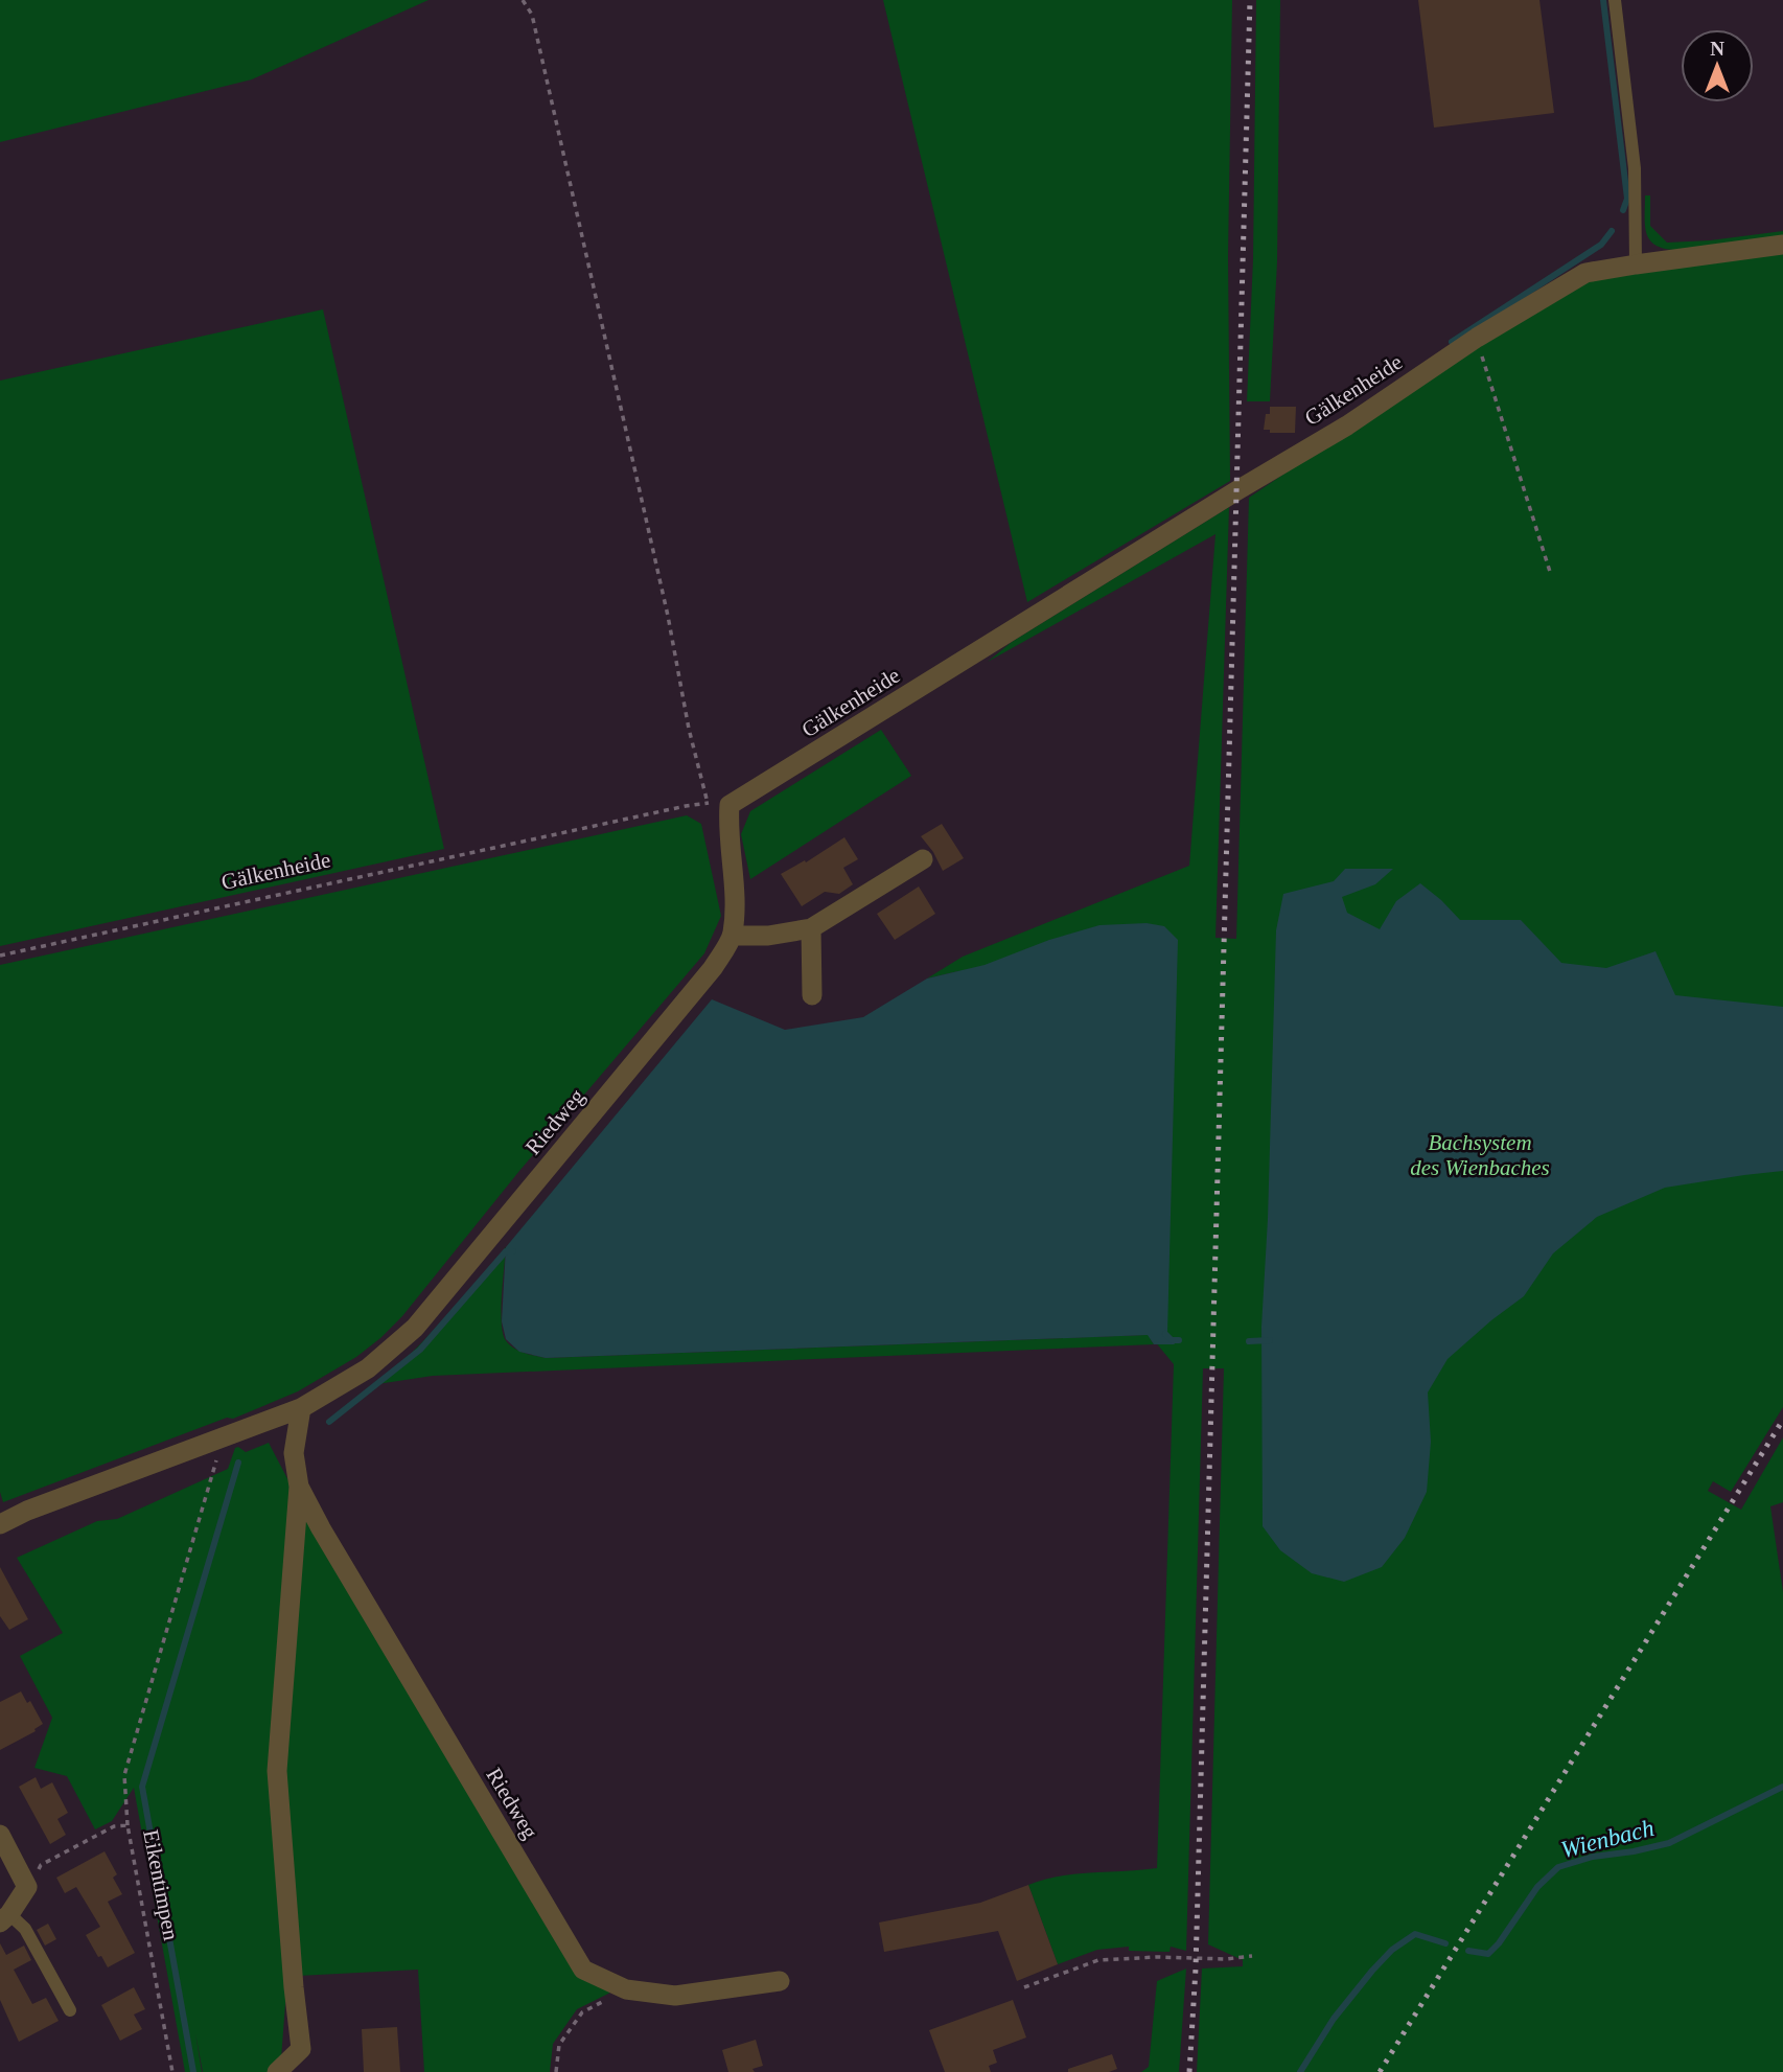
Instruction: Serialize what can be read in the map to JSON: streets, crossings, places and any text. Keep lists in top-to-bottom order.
{
  "streets": {
    "street": ["Gälkenheide", "Riedweg"],
    "path": ["Eikentimpen"]
  },
  "crossings": [
    ["Gälkenheide", "Riedweg"]
  ],
  "water": ["Wienbach"],
  "parks": ["Bachsystem des Wienbaches"],
  "north": "top"
}
